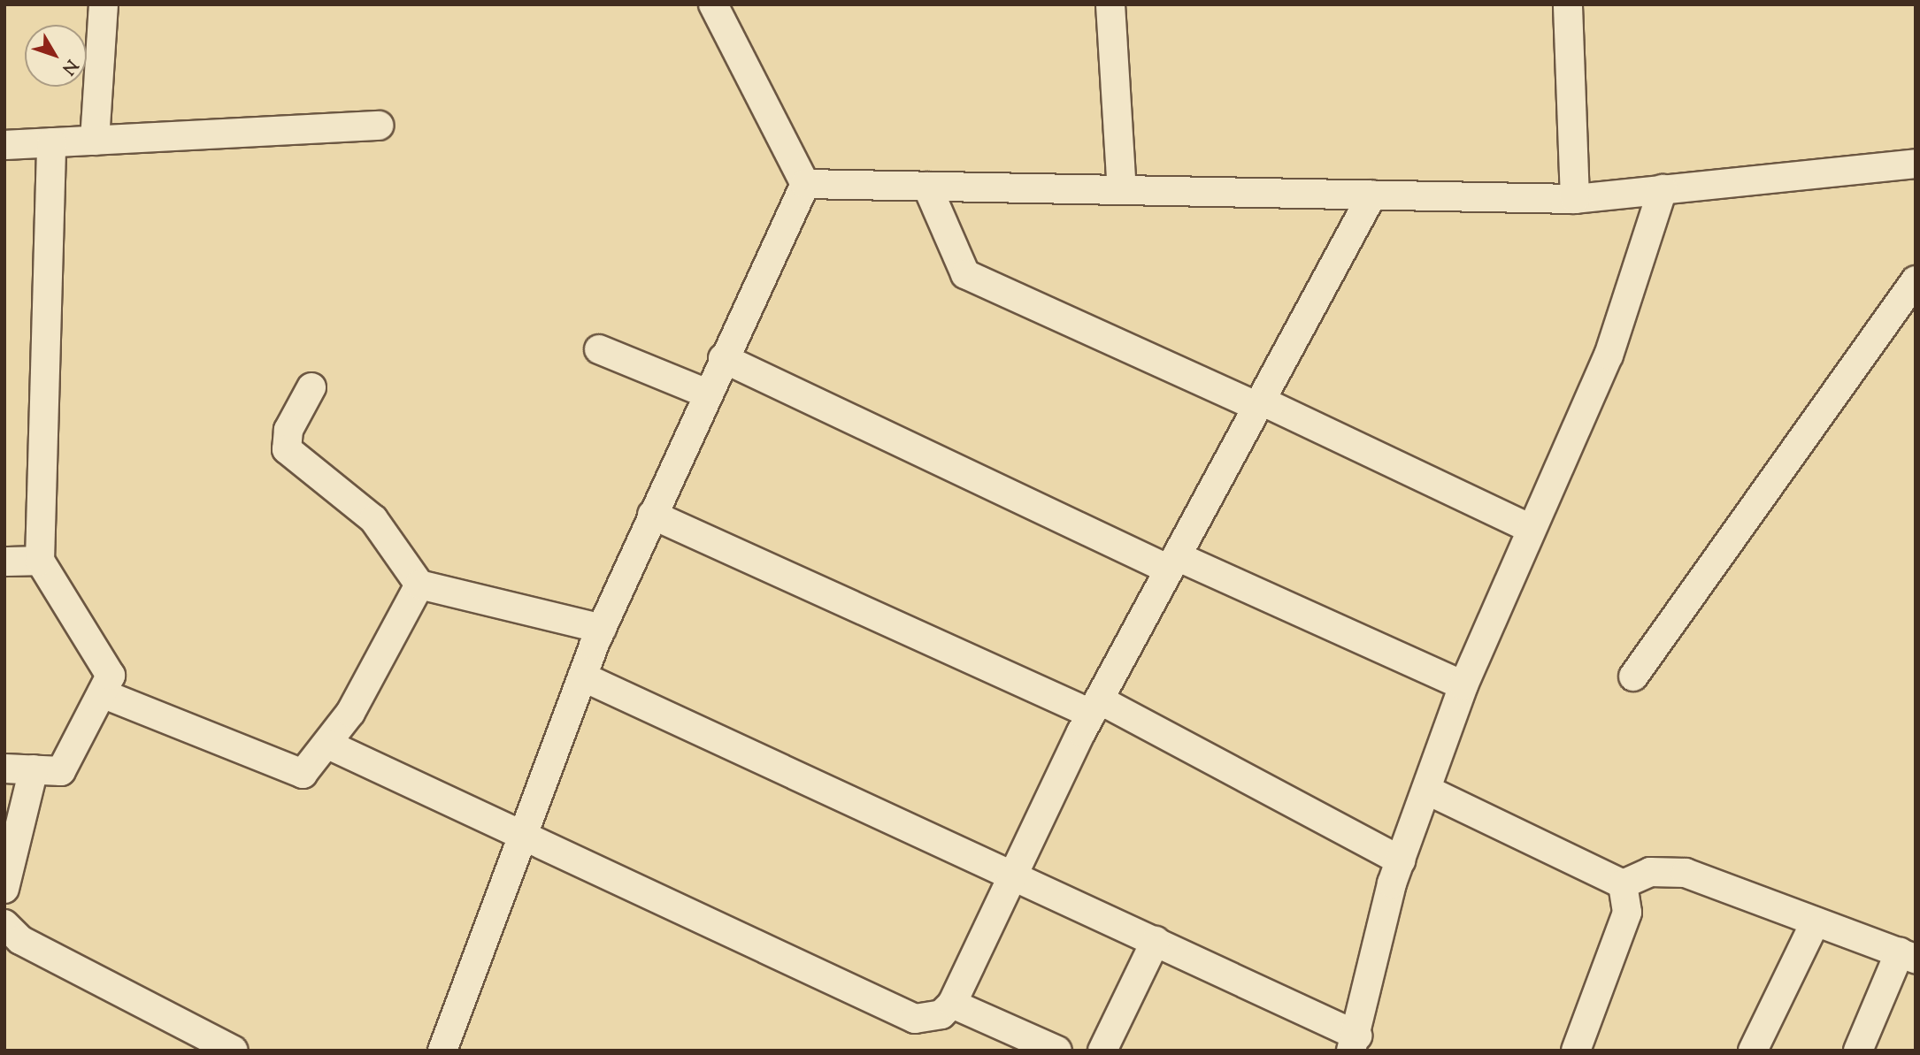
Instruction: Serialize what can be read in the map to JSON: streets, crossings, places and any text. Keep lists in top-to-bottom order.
{
  "north": "bottom right"
}
